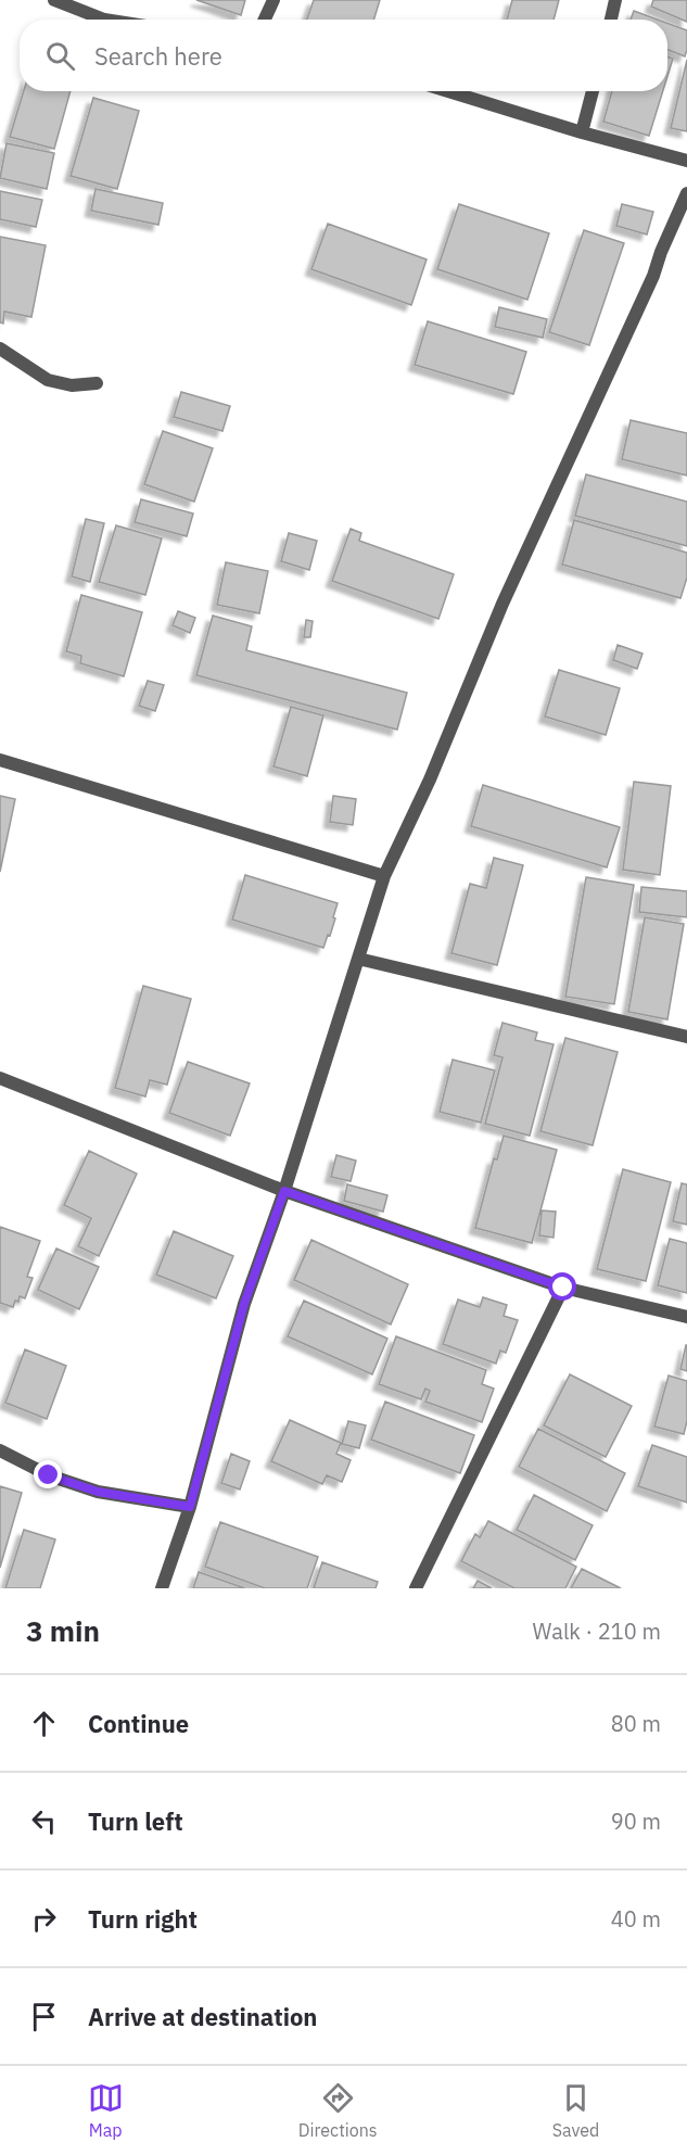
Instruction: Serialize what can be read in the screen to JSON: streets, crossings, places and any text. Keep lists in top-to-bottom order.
{
  "page": {
    "search": "Search here",
    "heading": ["3 min", "Walk · 210 m"],
    "list": [
      ["Continue", "80 m"],
      ["Turn left", "90 m"],
      ["Turn right", "40 m"],
      "Arrive at destination"
    ],
    "nav": ["Map", "Directions", "Saved"]
  }
}
